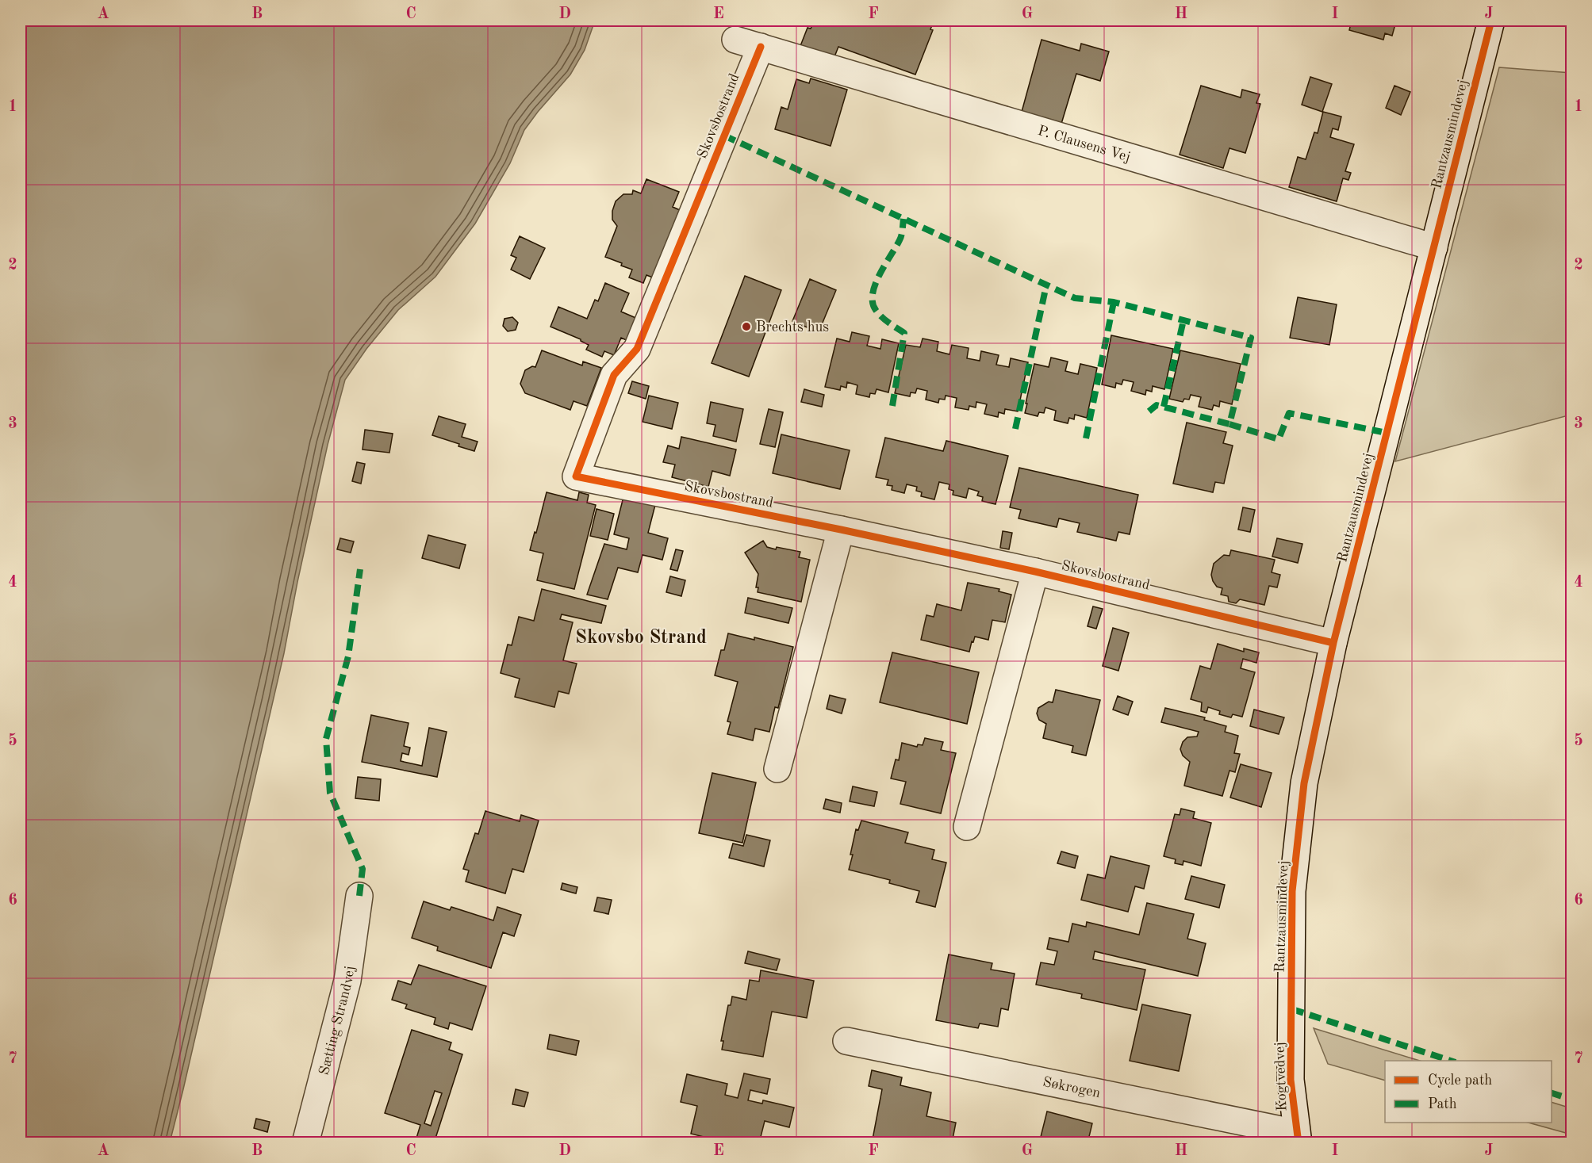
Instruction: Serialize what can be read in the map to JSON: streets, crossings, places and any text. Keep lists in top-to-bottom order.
{
  "streets": {
    "street": [
      "Skovsbostrand",
      "Rantzausmindevej",
      "P. Clausens Vej",
      "Sætting Strandvej",
      "Kogtvedvej",
      "Søkrogen"
    ]
  },
  "crossings": [
    ["Skovsbostrand", "Rantzausmindevej"],
    ["Skovsbostrand", "P. Clausens Vej"],
    ["Rantzausmindevej", "P. Clausens Vej"],
    ["Rantzausmindevej", "Kogtvedvej"],
    ["Kogtvedvej", "Søkrogen"]
  ],
  "districts": ["Skovsbo Strand"],
  "places": ["Brechts hus"],
  "legend": ["Cycle path", "Path"],
  "grid": {
    "columns": [
      "A",
      "B",
      "C",
      "D",
      "E",
      "F",
      "G",
      "H",
      "I",
      "J"
    ],
    "rows": [
      "1",
      "2",
      "3",
      "4",
      "5",
      "6",
      "7"
    ]
  }
}
